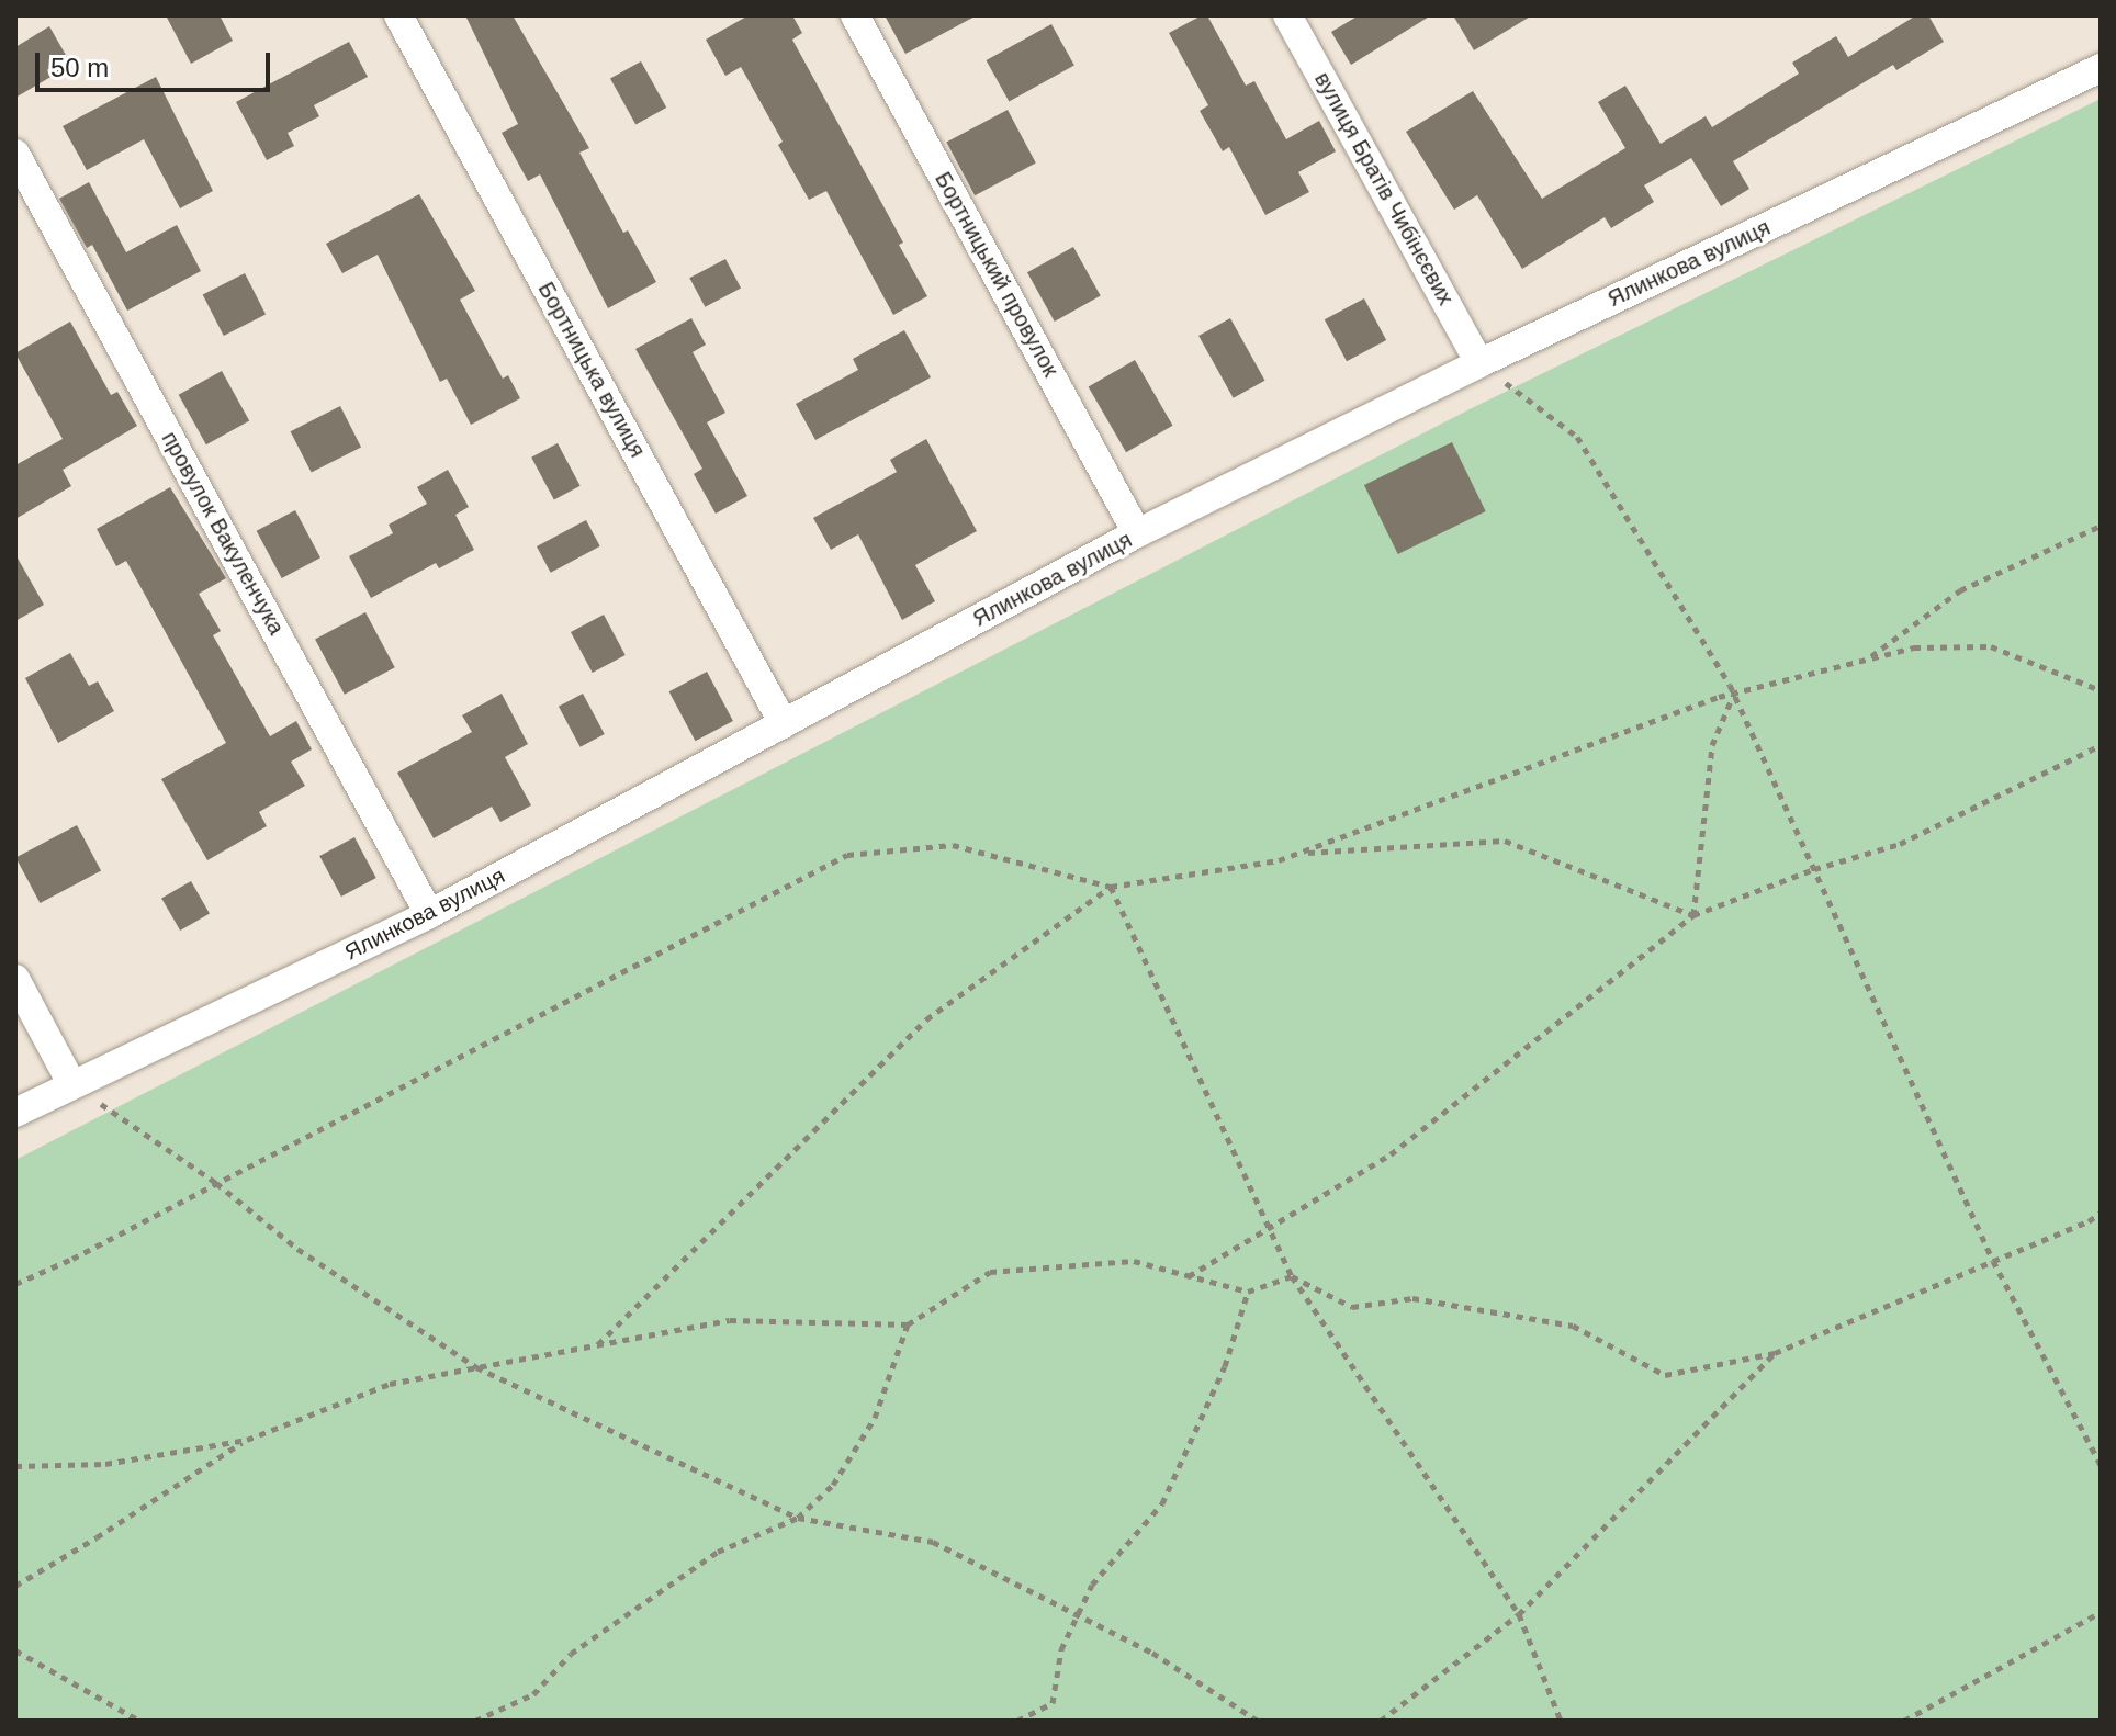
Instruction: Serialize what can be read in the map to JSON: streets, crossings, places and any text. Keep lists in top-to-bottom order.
{
  "streets": {
    "street": [
      "вулиця Братів Чибінєєвих",
      "Ялинкова вулиця",
      "Бортницький провулок",
      "Бортницька вулиця",
      "провулок Вакуленчука"
    ]
  },
  "crossings": [
    ["вулиця Братів Чибінєєвих", "Ялинкова вулиця"],
    ["Ялинкова вулиця", "Бортницький провулок"],
    ["Ялинкова вулиця", "Бортницька вулиця"],
    ["Ялинкова вулиця", "провулок Вакуленчука"]
  ],
  "scale_bar": "50 m"
}
